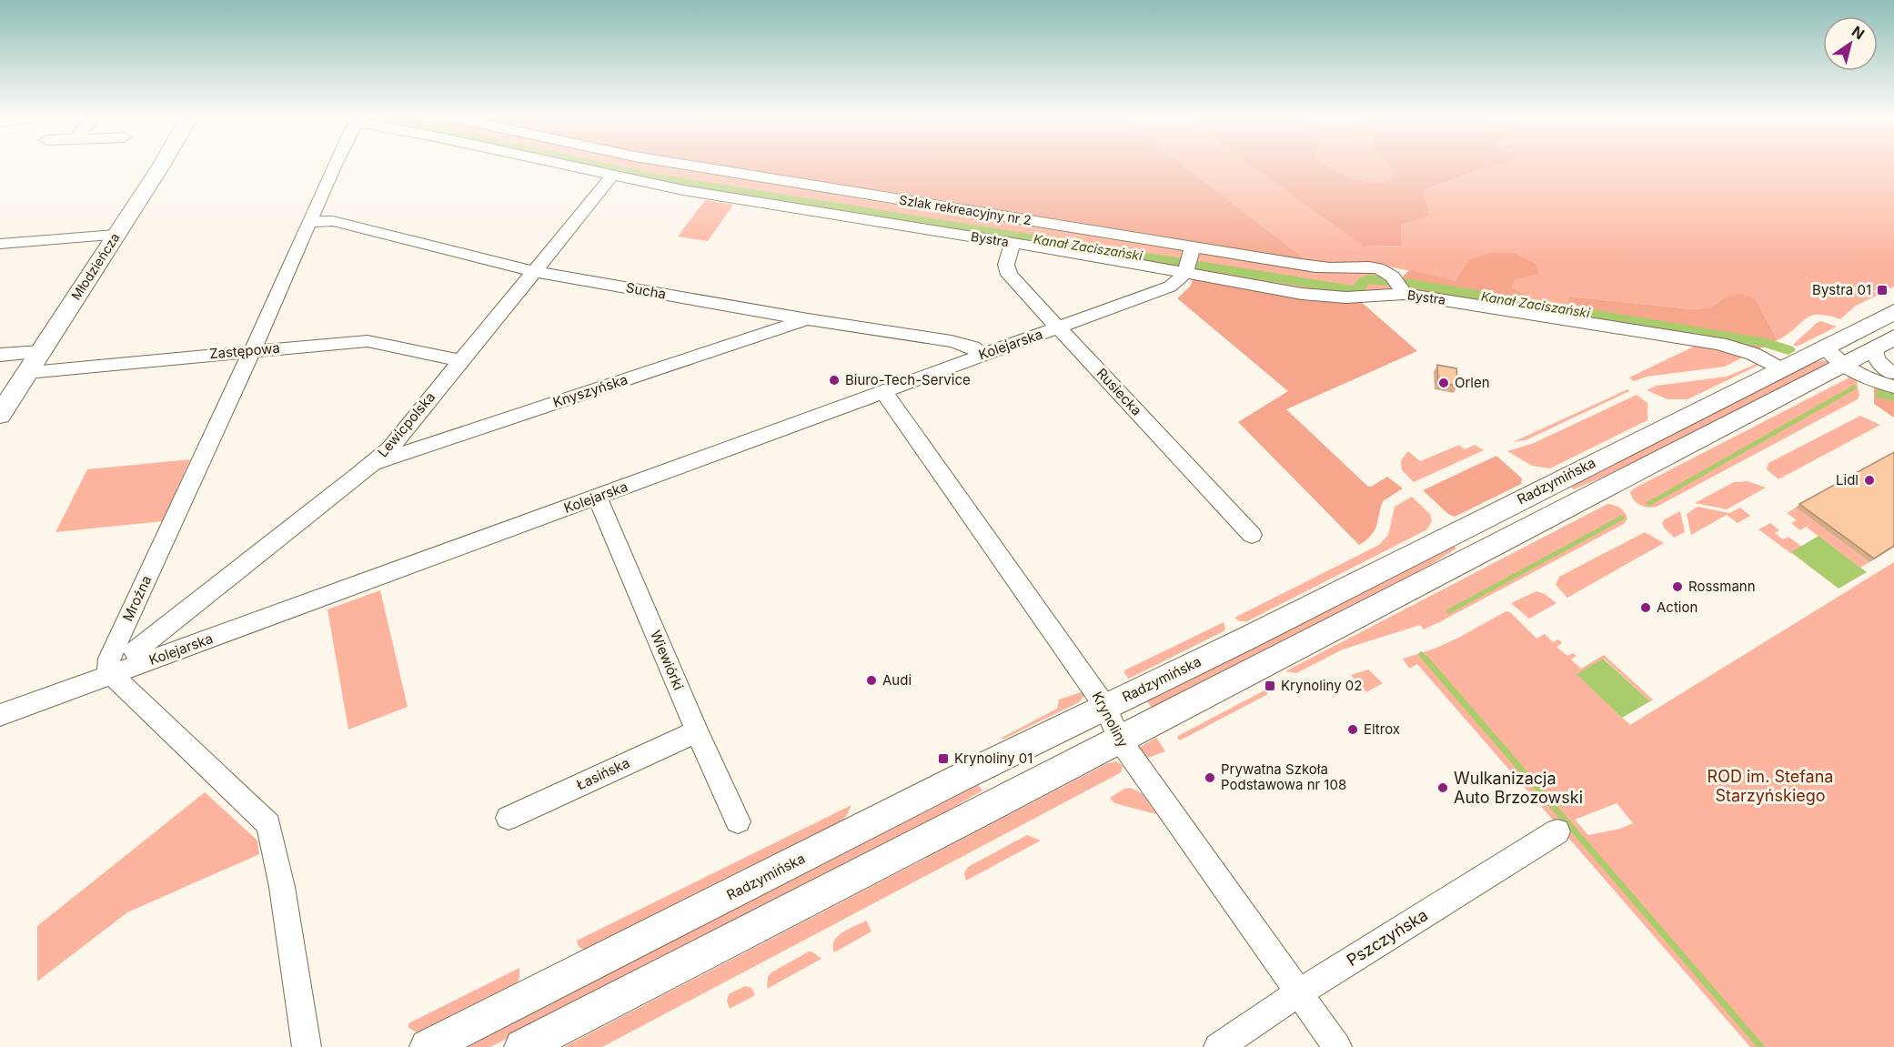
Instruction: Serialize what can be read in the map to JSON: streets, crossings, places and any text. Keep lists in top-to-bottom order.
{
  "streets": {
    "main road": ["Młodzieńcza", "Radzymińska"],
    "street": [
      "Szlak rekreacyjny nr 2",
      "Bystra",
      "Sucha",
      "Kolejarska",
      "Zastępowa",
      "Knyszyńska",
      "Rusiecka",
      "Lewicpolska",
      "Mroźna",
      "Wiewiórki",
      "Krynoliny",
      "Łasińska",
      "Pszczyńska"
    ]
  },
  "crossings": [
    ["Szlak rekreacyjny nr 2", "Bystra"],
    ["Szlak rekreacyjny nr 2", "Kolejarska"],
    ["Bystra", "Kolejarska"],
    ["Bystra", "Rusiecka"],
    ["Bystra", "Lewicpolska"],
    ["Bystra", "Radzymińska"],
    ["Młodzieńcza", "Zastępowa"],
    ["Sucha", "Kolejarska"],
    ["Sucha", "Knyszyńska"],
    ["Sucha", "Lewicpolska"],
    ["Sucha", "Mroźna"],
    ["Kolejarska", "Rusiecka"],
    ["Kolejarska", "Mroźna"],
    ["Kolejarska", "Wiewiórki"],
    ["Kolejarska", "Krynoliny"],
    ["Zastępowa", "Lewicpolska"],
    ["Zastępowa", "Mroźna"],
    ["Knyszyńska", "Lewicpolska"],
    ["Radzymińska", "Krynoliny"],
    ["Wiewiórki", "Łasińska"],
    ["Krynoliny", "Pszczyńska"]
  ],
  "water": ["Kanał Zaciszański"],
  "parks": ["ROD im. Stefana Starzyńskiego"],
  "places": {
    "transit": ["Bystra 01", "Krynoliny 02", "Krynoliny 01"],
    "other": [
      "Biuro-Tech-Service",
      "Orlen",
      "Lidl",
      "Rossmann",
      "Action",
      "Audi",
      "Eltrox",
      "Prywatna Szkoła Podstawowa nr 108",
      "Wulkanizacja Auto Brzozowski"
    ]
  },
  "north": "top right"
}
